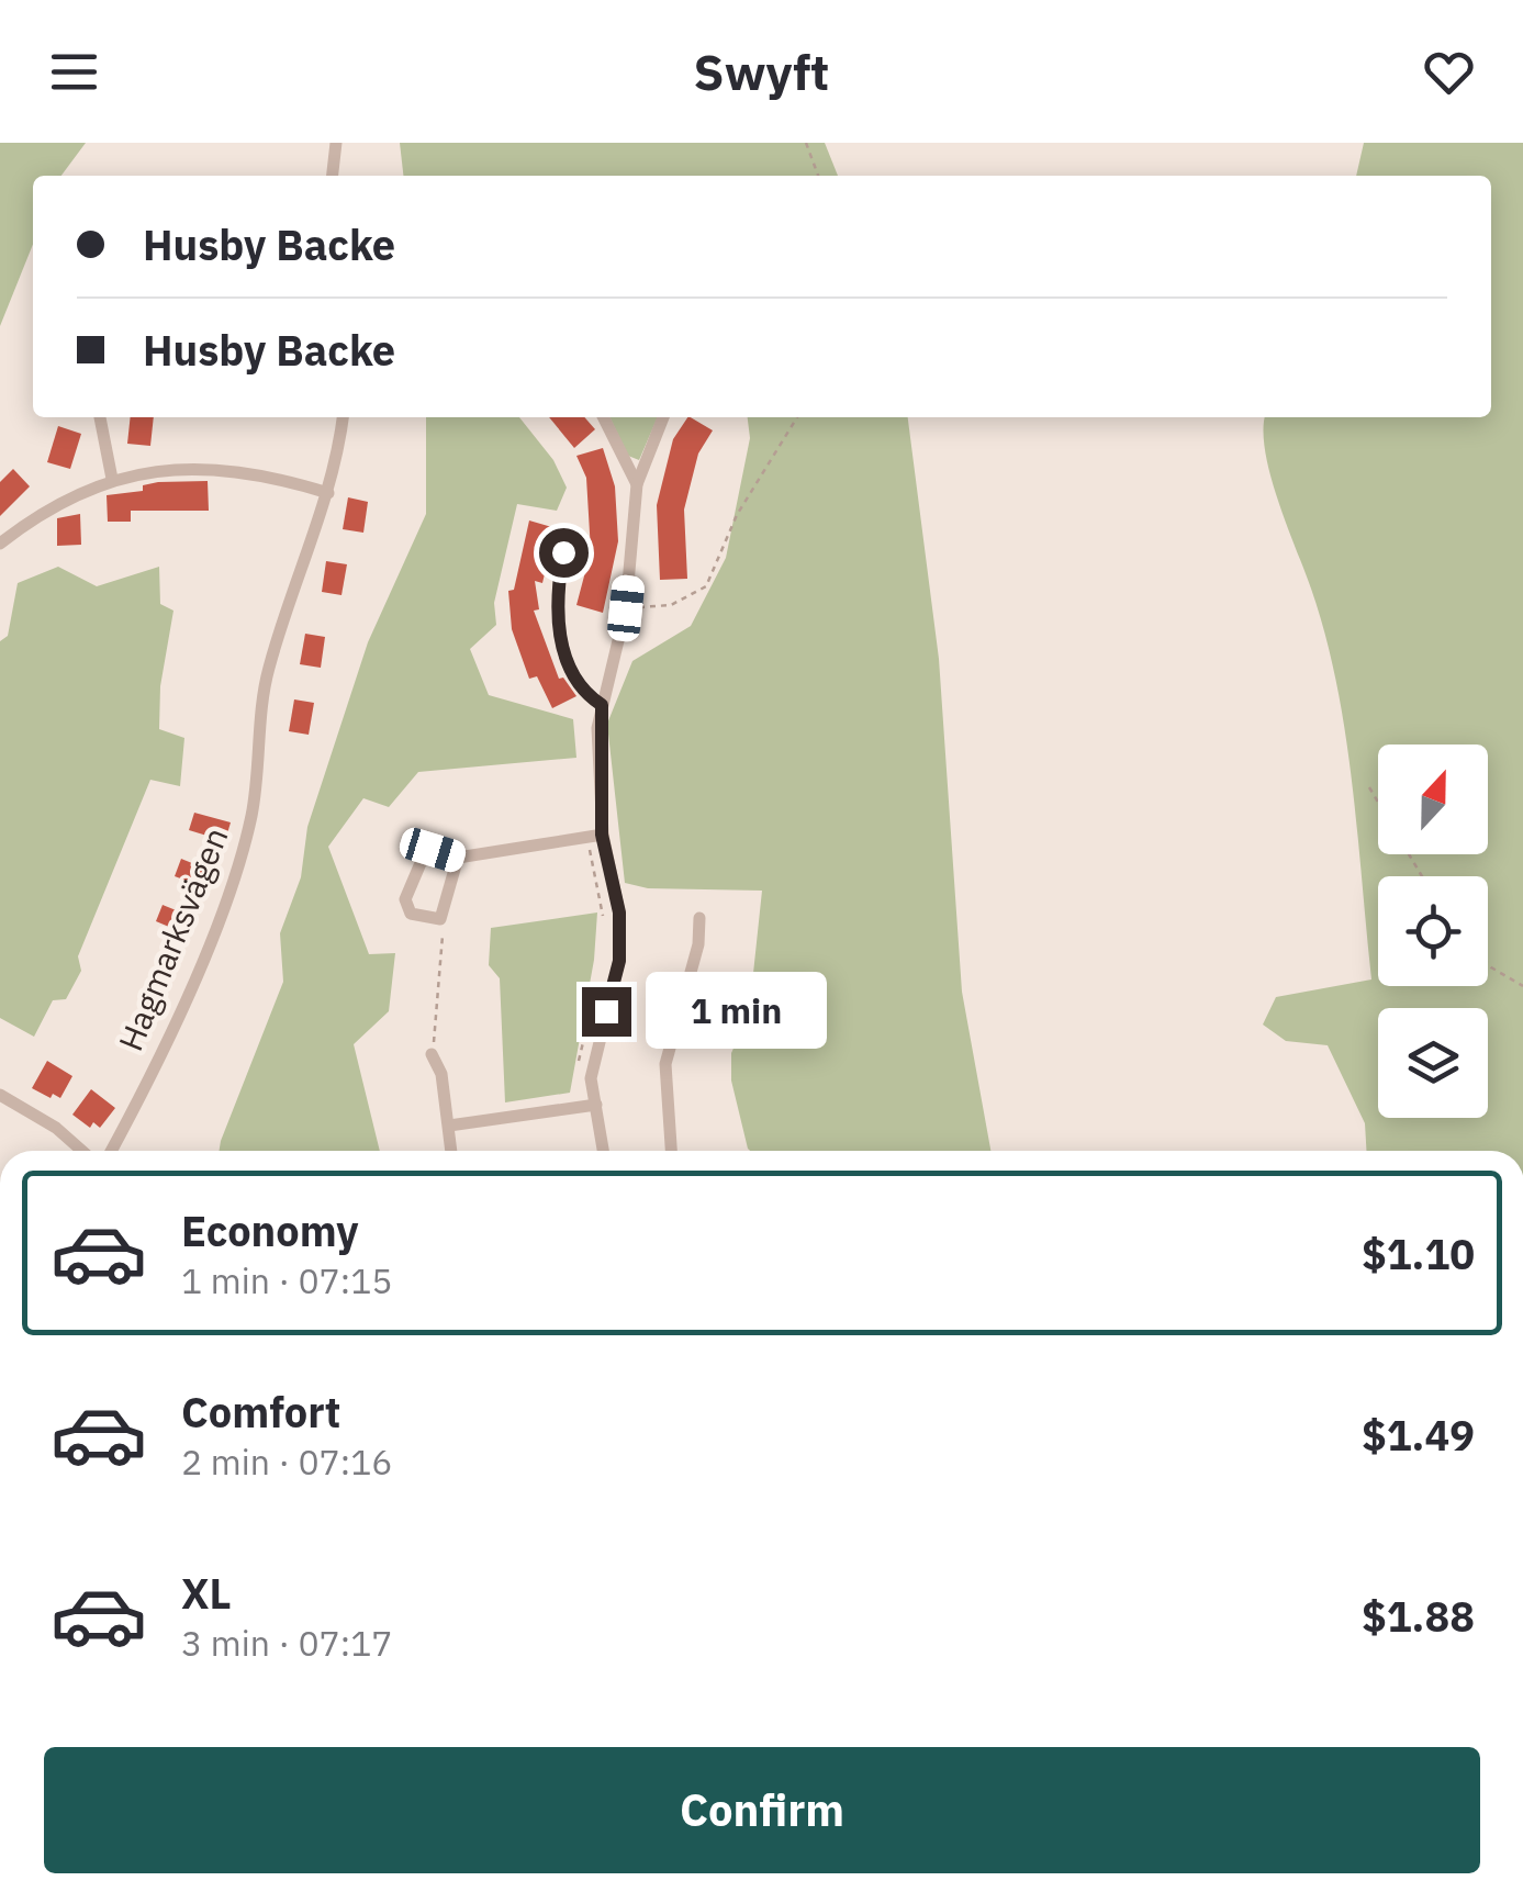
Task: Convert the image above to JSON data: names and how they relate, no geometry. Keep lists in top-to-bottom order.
{
  "streets": {
    "street": ["Hagmarksvägen"]
  },
  "north": "top",
  "page": {
    "header": "Swyft",
    "banner": ["Husby Backe", "Husby Backe"],
    "bubble": "1 min",
    "list": [
      {
        "name": "Economy",
        "note": "1 min · 07:15",
        "value": "$1.10"
      },
      {
        "name": "Comfort",
        "note": "2 min · 07:16",
        "value": "$1.49"
      },
      {
        "name": "XL",
        "note": "3 min · 07:17",
        "value": "$1.88"
      }
    ],
    "buttons": "Confirm"
  }
}
